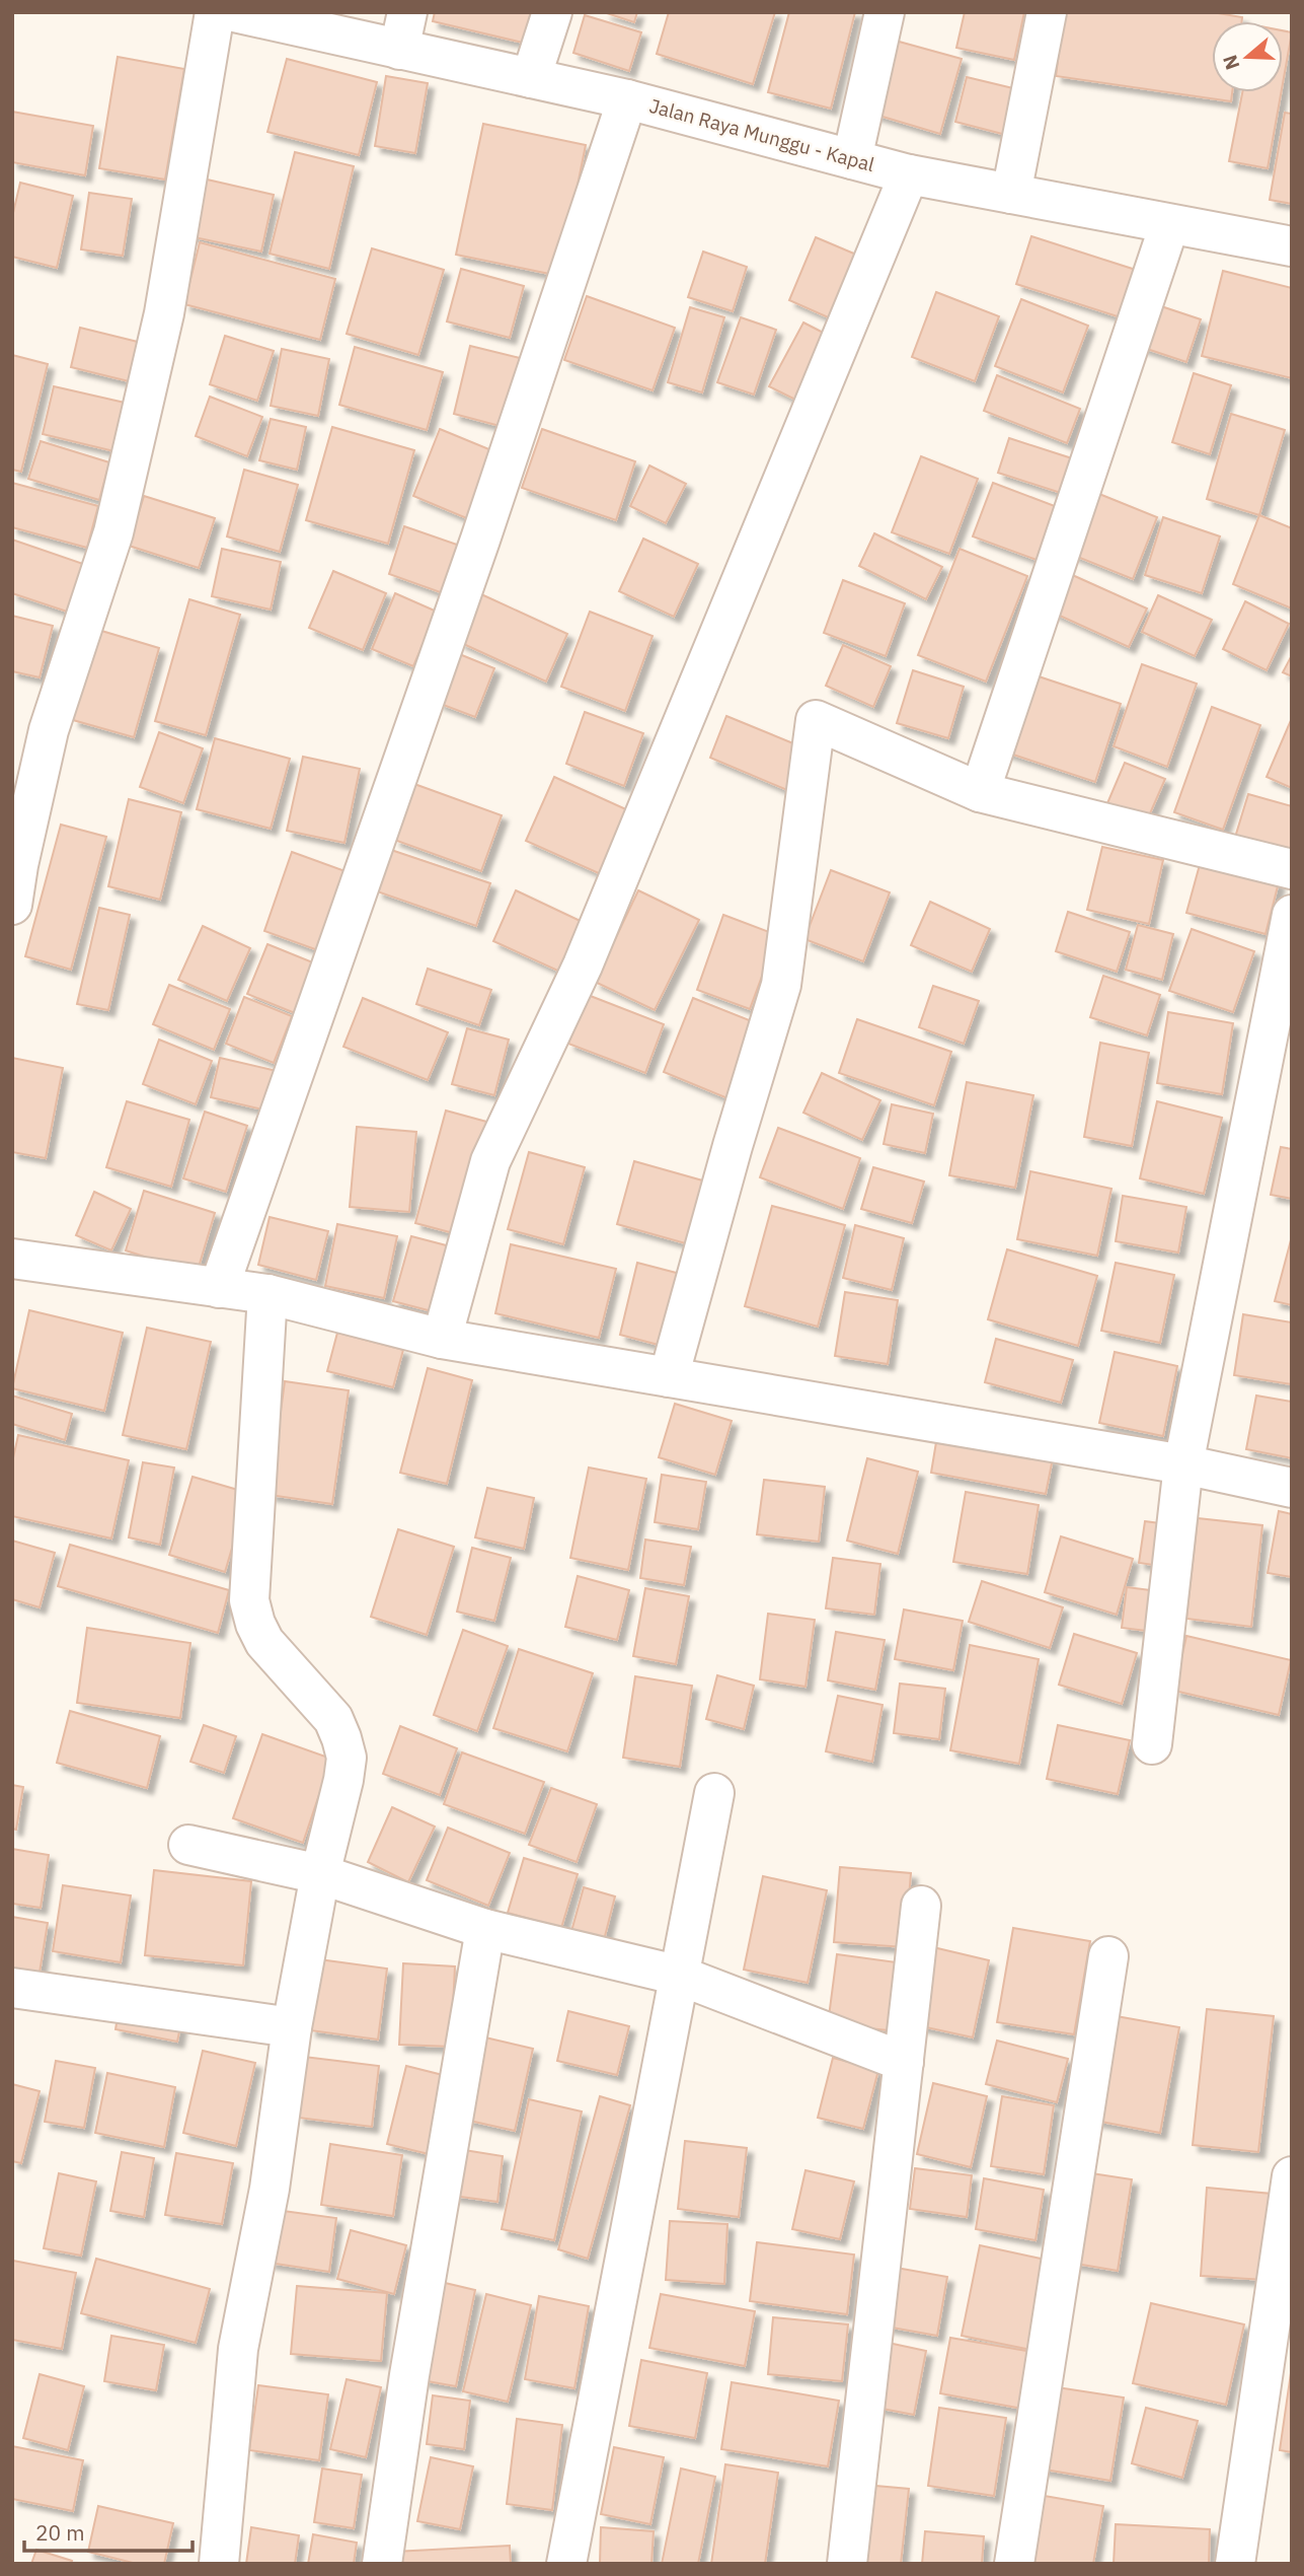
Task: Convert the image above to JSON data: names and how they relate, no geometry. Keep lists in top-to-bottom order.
{
  "streets": {
    "street": ["Jalan Raya Munggu - Kapal"]
  },
  "scale_bar": "20 m",
  "north": "left"
}
